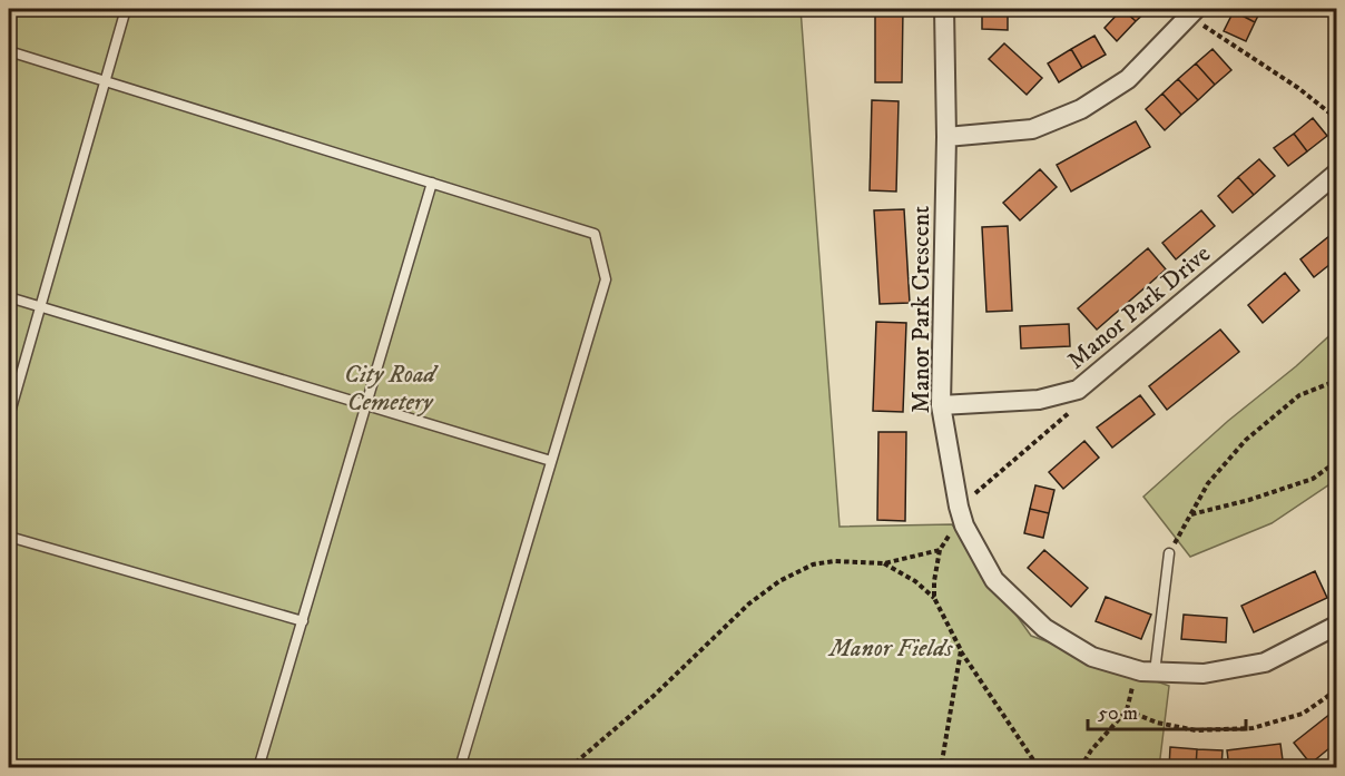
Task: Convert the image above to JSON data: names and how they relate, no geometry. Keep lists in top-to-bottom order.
{
  "streets": {
    "street": ["Manor Park Drive", "Manor Park Crescent"]
  },
  "crossings": [
    ["Manor Park Drive", "Manor Park Crescent"]
  ],
  "parks": ["City Road Cemetery", "Manor Fields"],
  "scale_bar": "50 m"
}
